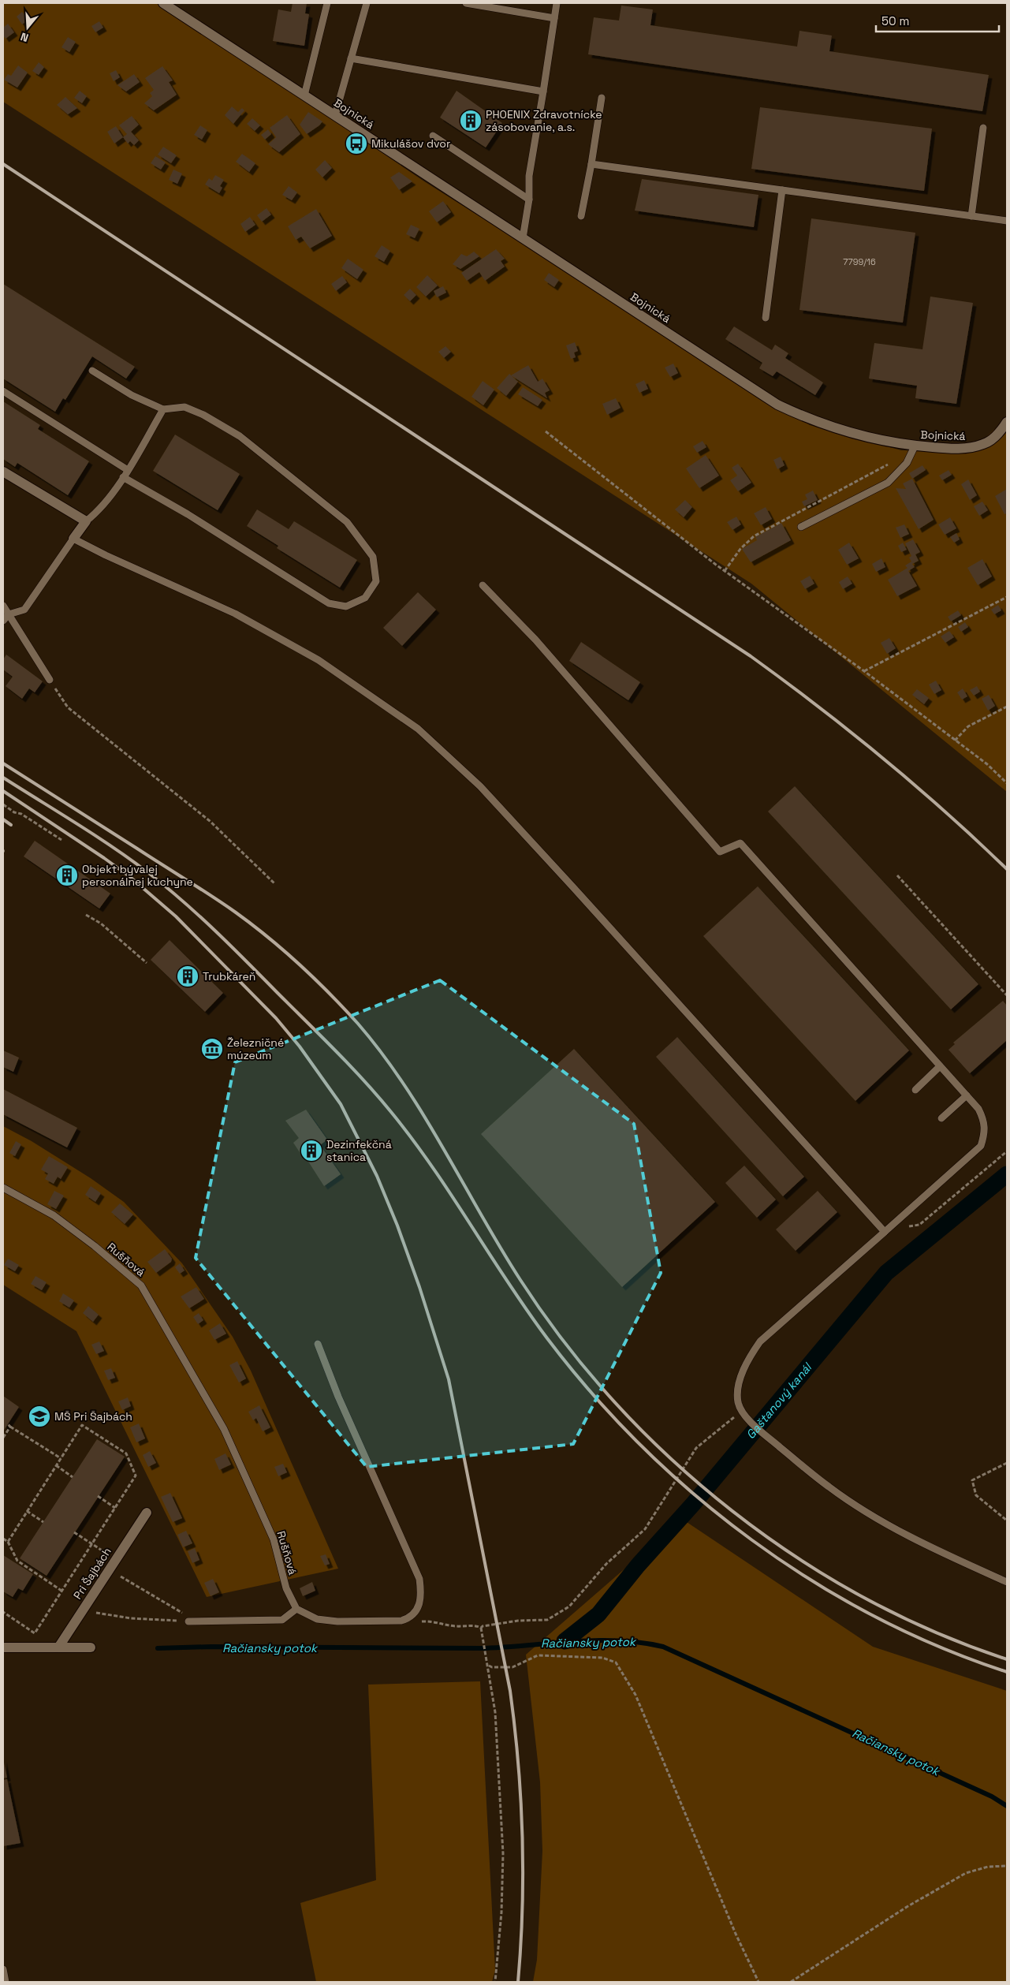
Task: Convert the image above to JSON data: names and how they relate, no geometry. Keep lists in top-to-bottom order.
{
  "streets": {
    "street": ["Bojnická", "Pri Šajbách"],
    "lane": ["Rušňová"]
  },
  "water": ["Gaštanový kanál", "Račiansky potok"],
  "places": {
    "building": [
      "PHOENIX Zdravotnícke zásobovanie, a.s.",
      "Objekt bývalej personálnej kuchyne",
      "Trubkáreň",
      "Dezinfekčná stanica"
    ],
    "bus stop": ["Mikulášov dvor"],
    "museum": ["Železničné múzeum"],
    "school or university": ["MŠ Pri Šajbách"]
  },
  "house_numbers": ["7799/16"],
  "scale_bar": "50 m",
  "north": "bottom"
}
